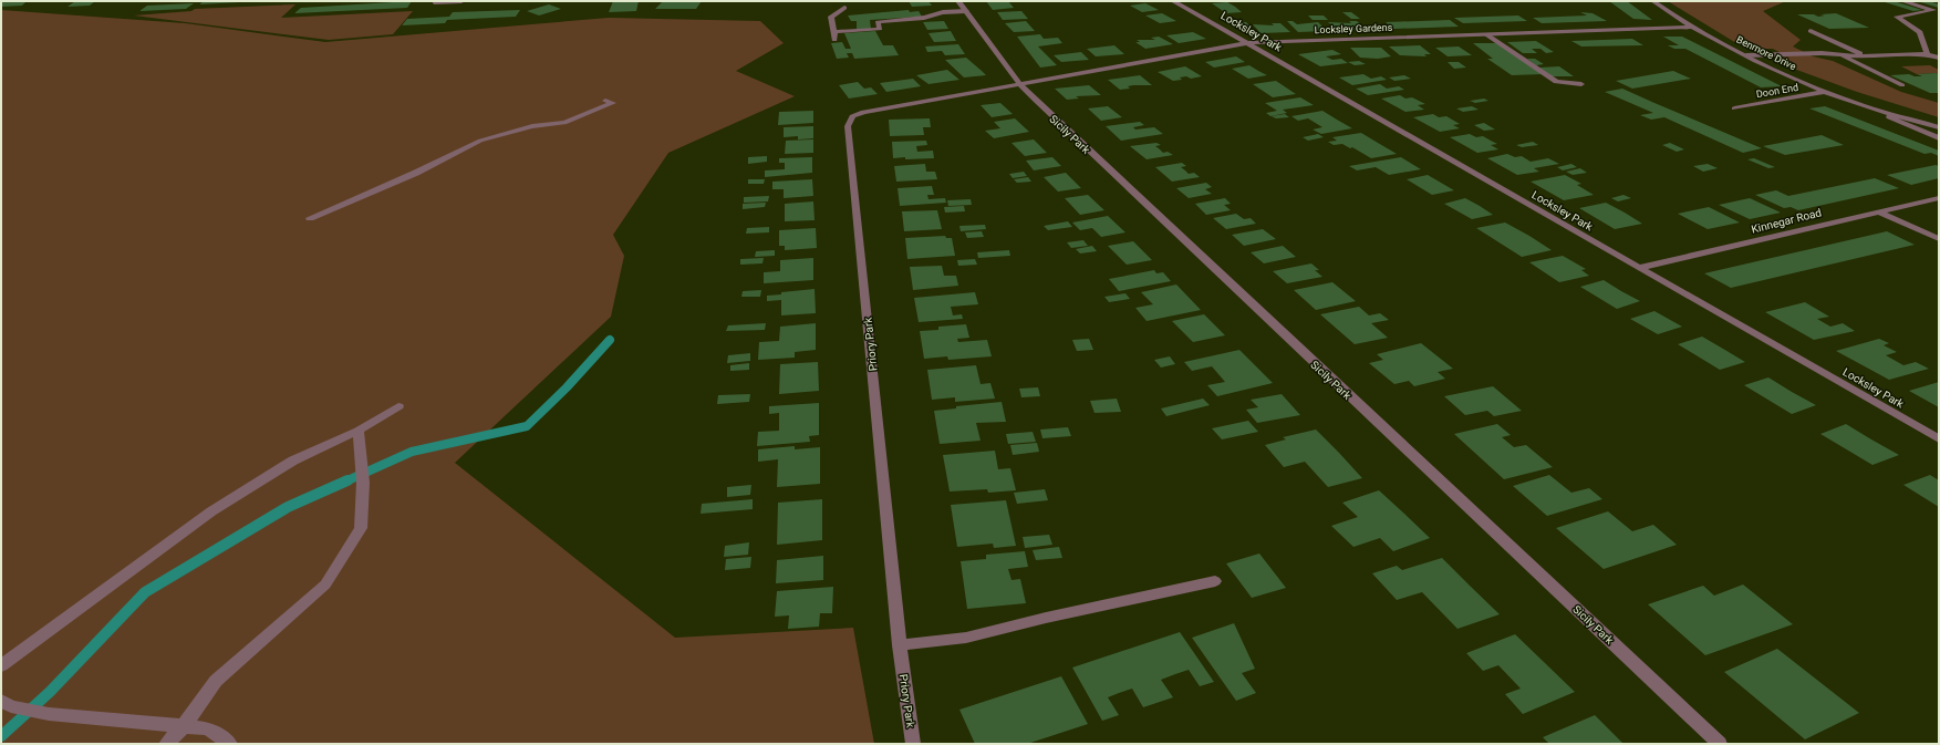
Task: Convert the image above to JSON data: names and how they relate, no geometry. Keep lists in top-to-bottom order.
{
  "streets": {
    "street": [
      "Locksley Gardens",
      "Locksley Park",
      "Benmore Drive",
      "Doon End",
      "Sicily Park",
      "Kinnegar Road",
      "Priory Park"
    ]
  },
  "crossings": [
    ["Locksley Gardens", "Locksley Park"],
    ["Locksley Gardens", "Benmore Drive"],
    ["Locksley Gardens", "Sicily Park"],
    ["Locksley Gardens", "Priory Park"],
    ["Locksley Park", "Kinnegar Road"],
    ["Benmore Drive", "Doon End"],
    ["Sicily Park", "Priory Park"]
  ]
}
